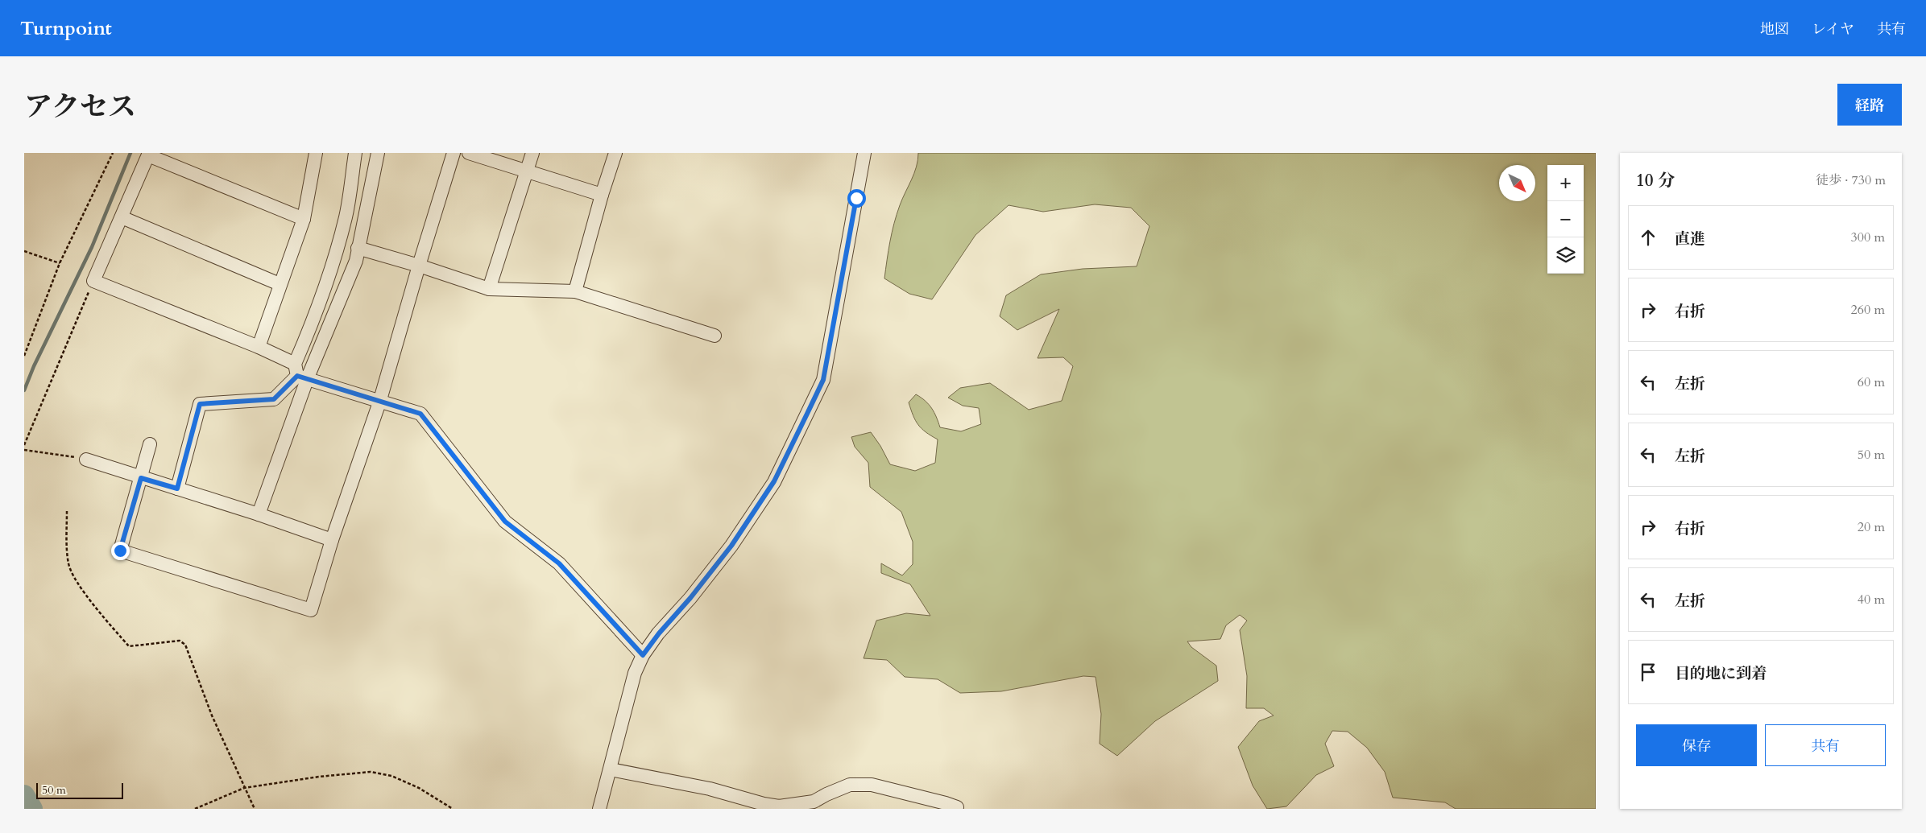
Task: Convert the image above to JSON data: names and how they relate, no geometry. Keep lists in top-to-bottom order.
{
  "scale_bar": "50 m",
  "north": "bottom right",
  "page": {
    "header": "Turnpoint",
    "nav": ["地図", "レイヤ", "共有"],
    "title": "アクセス",
    "buttons": [
      "経路",
      ["保存", "共有"]
    ],
    "heading": ["10 分", "徒歩 · 730 m"],
    "map_buttons": ["+", "−"],
    "list": [
      ["直進", "300 m"],
      ["右折", "260 m"],
      ["左折", "60 m"],
      ["左折", "50 m"],
      ["右折", "20 m"],
      ["左折", "40 m"],
      "目的地に到着"
    ],
    "scale": "50 m"
  }
}
